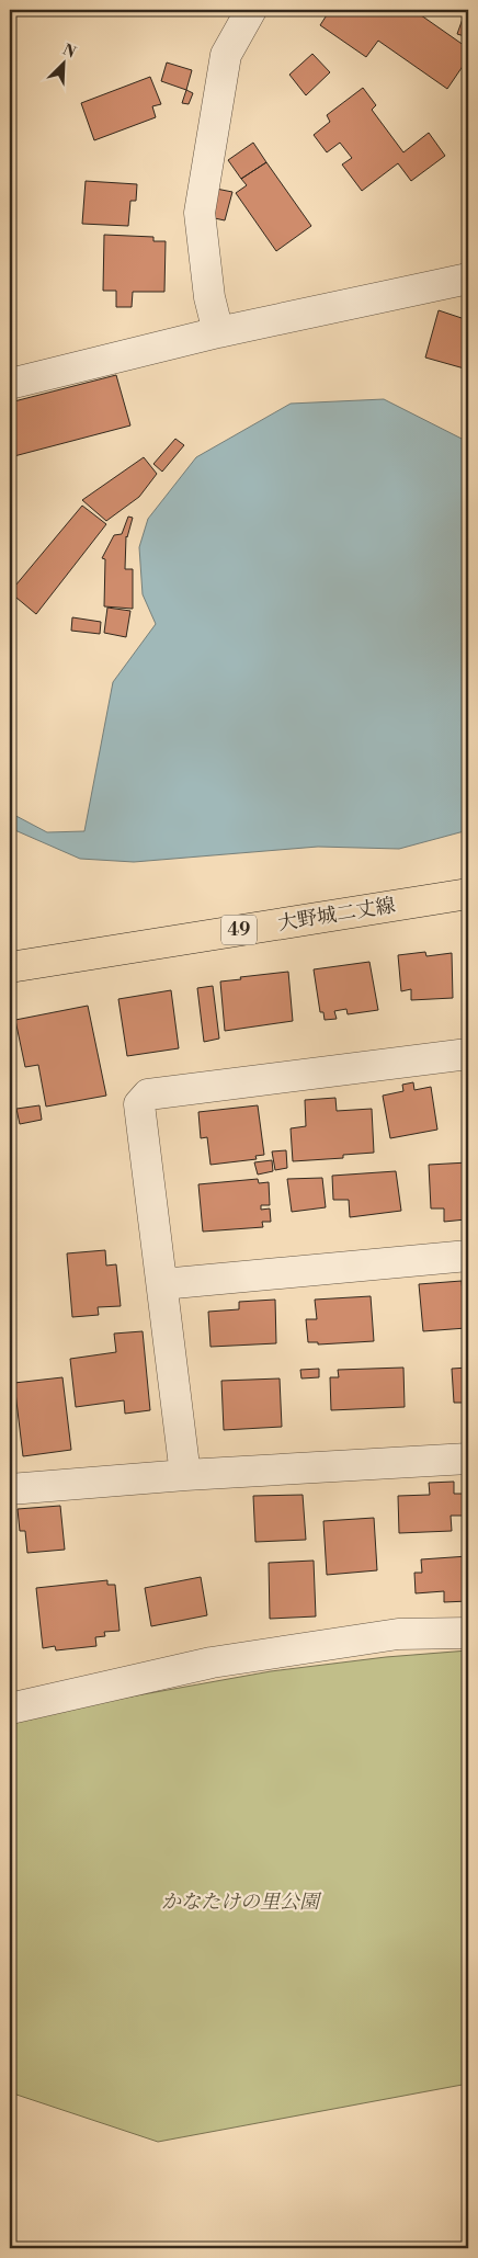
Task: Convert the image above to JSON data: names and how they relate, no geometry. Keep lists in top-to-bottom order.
{
  "streets": {
    "main road": ["大野城二丈線", "49"]
  },
  "parks": ["かなたけの里公園"],
  "north": "top right"
}
